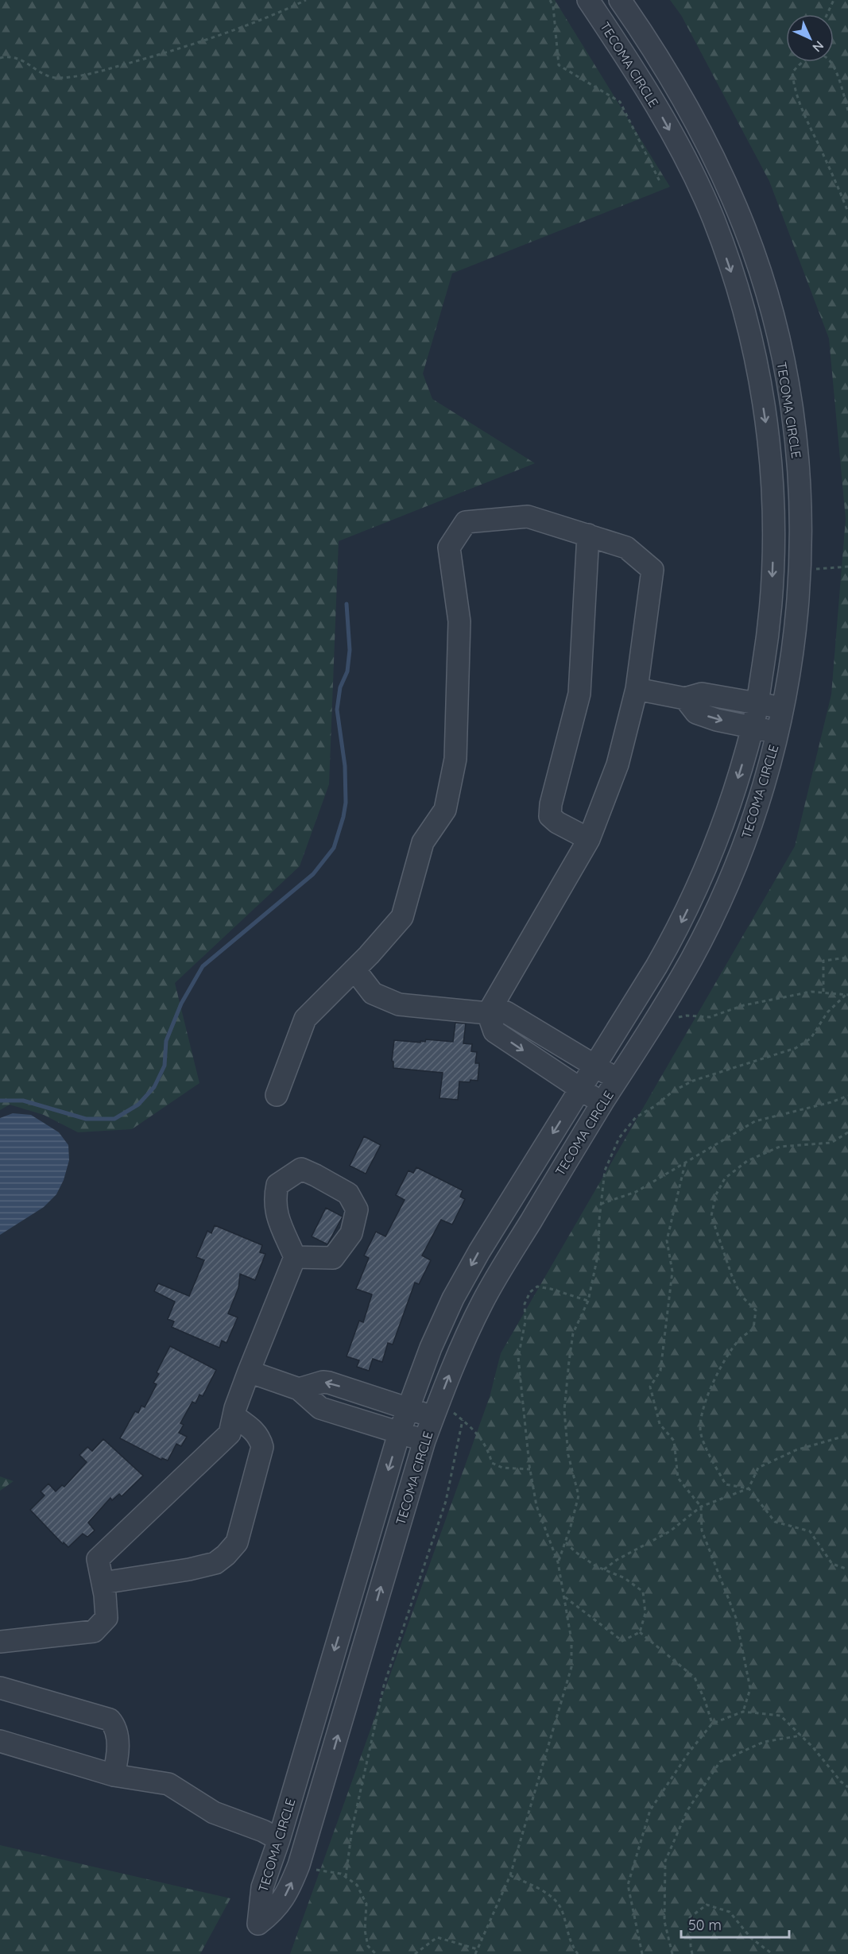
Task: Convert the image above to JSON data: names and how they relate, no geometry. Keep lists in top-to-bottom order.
{
  "streets": {
    "street": ["TECOMA CIRCLE"]
  },
  "scale_bar": "50 m",
  "north": "bottom right"
}
